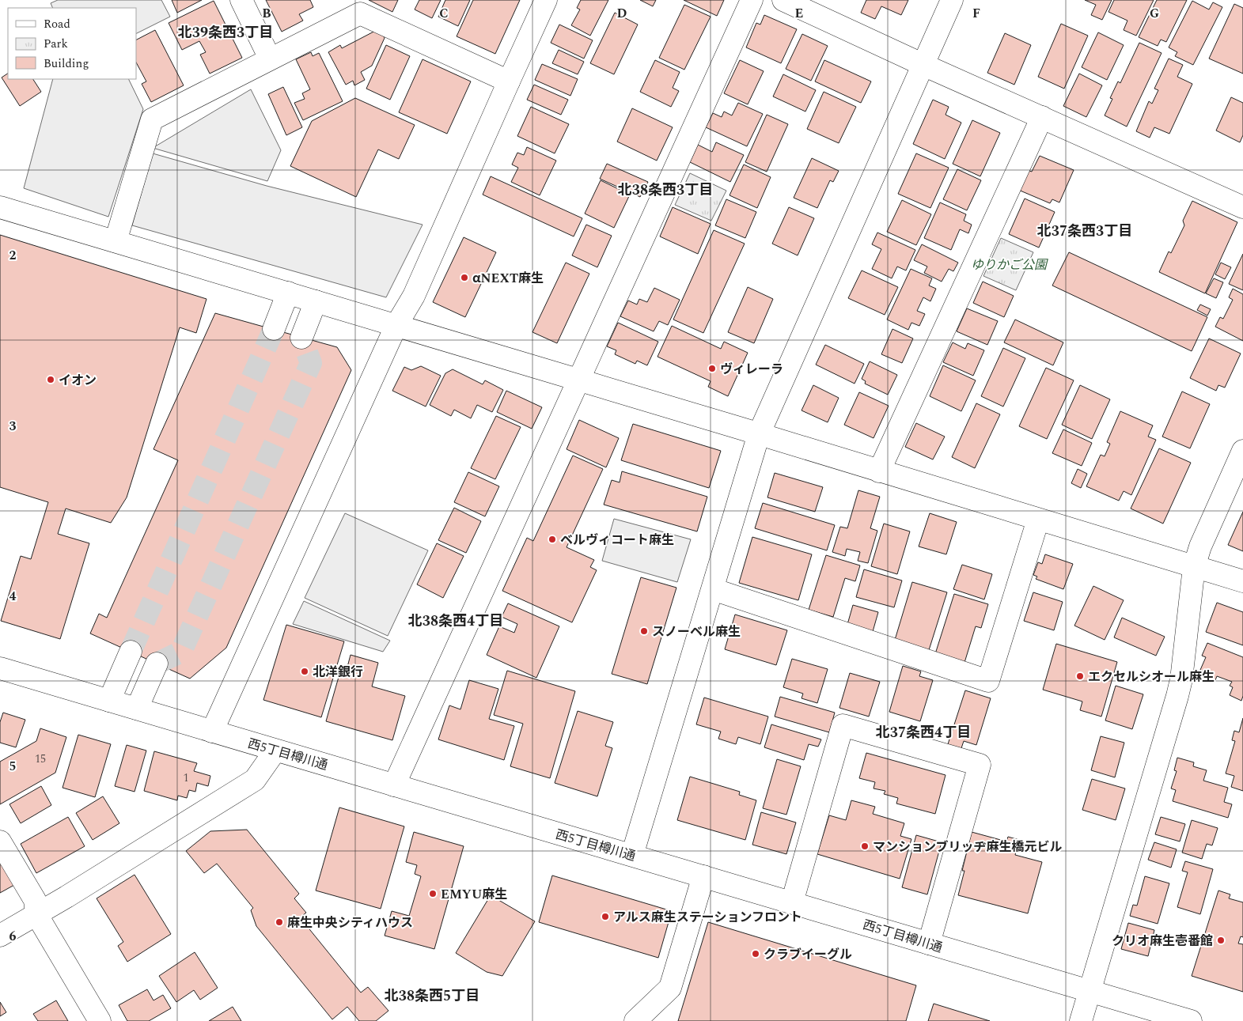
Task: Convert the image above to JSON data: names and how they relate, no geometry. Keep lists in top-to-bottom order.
{
  "streets": {
    "street": ["西5丁目樽川通"]
  },
  "districts": [
    "北39条西3丁目",
    "北38条西3丁目",
    "北37条西3丁目",
    "北38条西4丁目",
    "北37条西4丁目",
    "北38条西5丁目"
  ],
  "parks": ["ゆりかご公園"],
  "places": [
    "αNEXT麻生",
    "ヴィレーラ",
    "イオン",
    "ベルヴィコート麻生",
    "スノーベル麻生",
    "北洋銀行",
    "エクセルシオール麻生",
    "マンションブリッヂ麻生橋元ビル",
    "EMYU麻生",
    "アルス麻生ステーションフロント",
    "麻生中央シティハウス",
    "クリオ麻生壱番館",
    "クラブイーグル"
  ],
  "house_numbers": ["15", "1"],
  "legend": ["Road", "Park", "Building"],
  "grid": {
    "columns": [
      "B",
      "C",
      "D",
      "E",
      "F",
      "G"
    ],
    "rows": [
      "2",
      "3",
      "4",
      "5",
      "6"
    ]
  }
}
